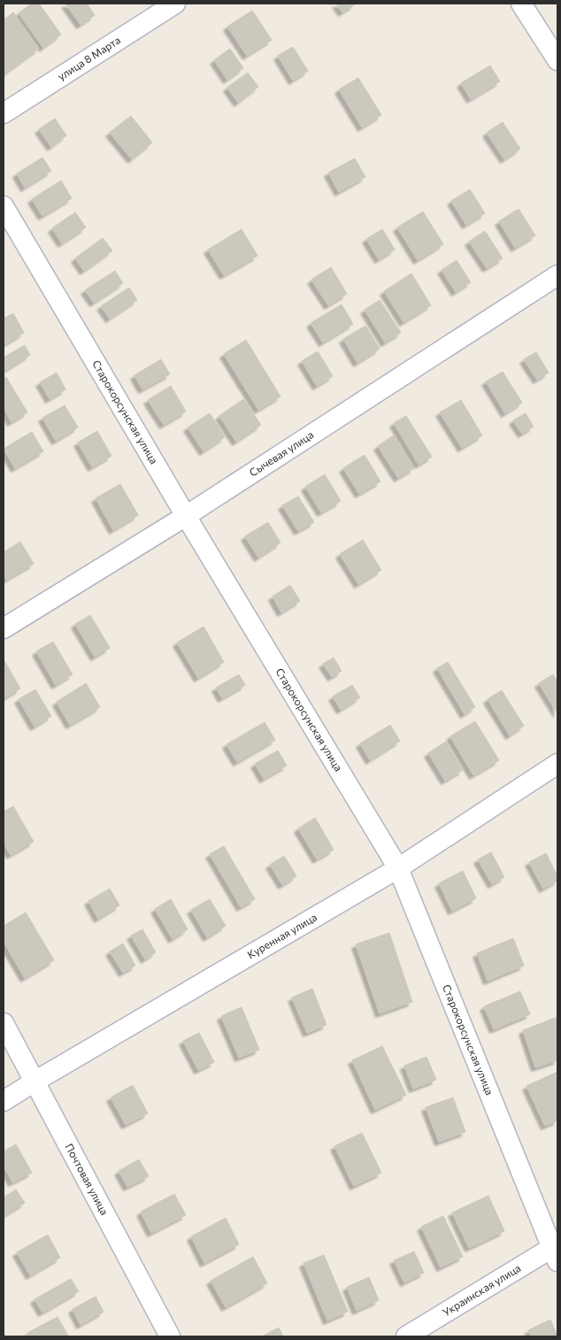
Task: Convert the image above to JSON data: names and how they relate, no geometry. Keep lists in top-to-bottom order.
{
  "streets": {
    "street": [
      "улица 8 Марта",
      "Старокорсунская улица",
      "Сычевая улица",
      "Куренная улица",
      "Почтовая улица",
      "Украинская улица"
    ]
  },
  "crossings": [
    ["Старокорсунская улица", "Сычевая улица"],
    ["Старокорсунская улица", "Куренная улица"],
    ["Старокорсунская улица", "Украинская улица"],
    ["Куренная улица", "Почтовая улица"]
  ]
}
